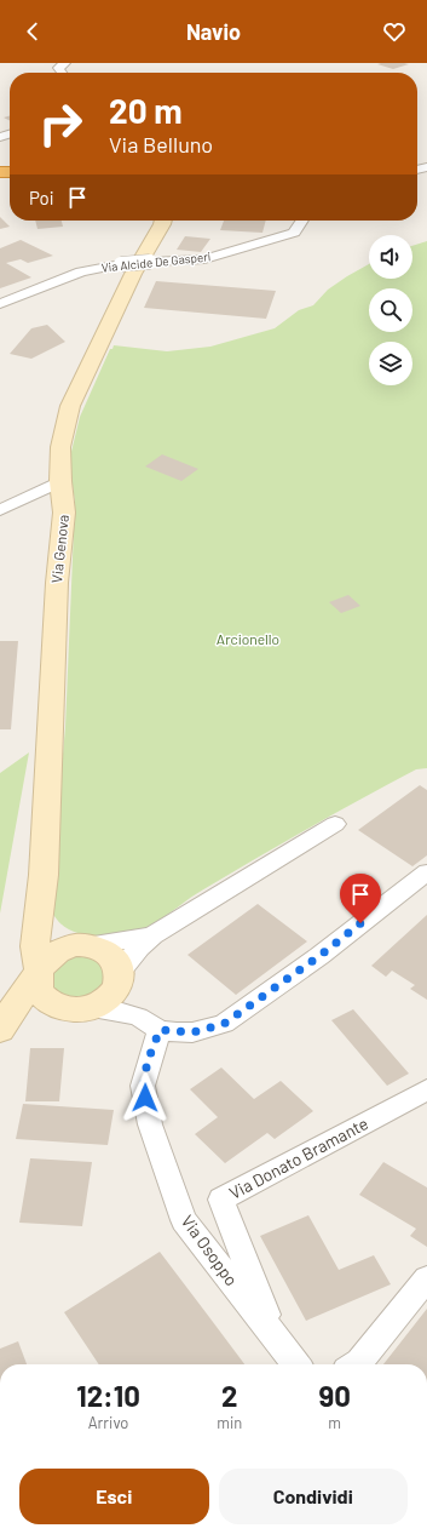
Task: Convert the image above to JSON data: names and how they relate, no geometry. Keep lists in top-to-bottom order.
{
  "streets": {
    "main road": ["Via Genova"],
    "street": ["Via Alcide De Gasperi", "Via Donato Bramante", "Via Osoppo"]
  },
  "crossings": [
    ["Via Donato Bramante", "Via Osoppo"]
  ],
  "parks": ["Arcionello"],
  "page": {
    "header": "Navio",
    "turn": ["20 m", "Via Belluno"],
    "then": "Poi",
    "eta": [
      "12:10",
      "Arrivo",
      "2",
      "min",
      "90",
      "m"
    ],
    "buttons": ["Esci", "Condividi"]
  }
}
